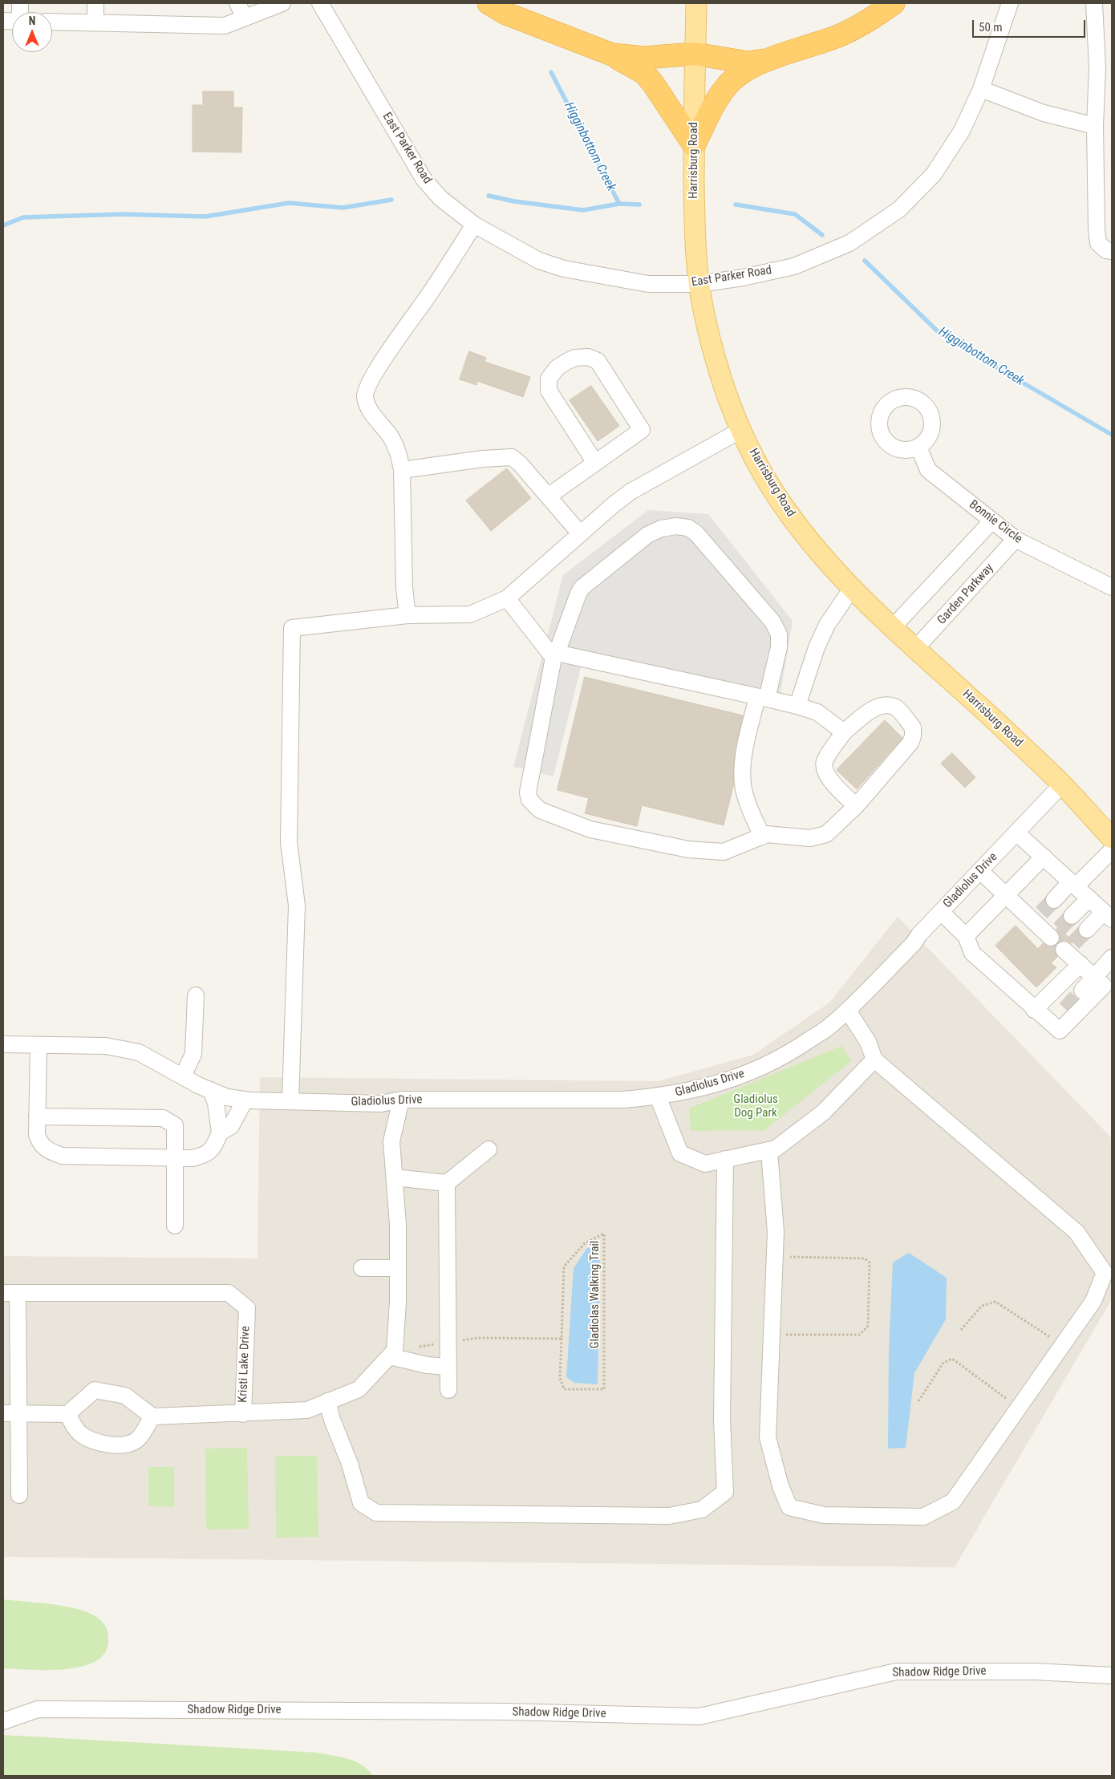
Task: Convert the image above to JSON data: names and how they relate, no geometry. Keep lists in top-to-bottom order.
{
  "streets": {
    "main road": ["Harrisburg Road"],
    "street": [
      "East Parker Road",
      "Bonnie Circle",
      "Garden Parkway",
      "Gladiolus Drive",
      "Kristi Lake Drive",
      "Shadow Ridge Drive"
    ],
    "path": ["Gladiolas Walking Trail"]
  },
  "crossings": [
    ["East Parker Road", "Harrisburg Road"],
    ["Harrisburg Road", "Garden Parkway"],
    ["Harrisburg Road", "Gladiolus Drive"],
    ["Bonnie Circle", "Garden Parkway"]
  ],
  "water": ["Higginbottom Creek"],
  "parks": ["Gladiolus Dog Park"],
  "scale_bar": "50 m",
  "north": "top"
}
